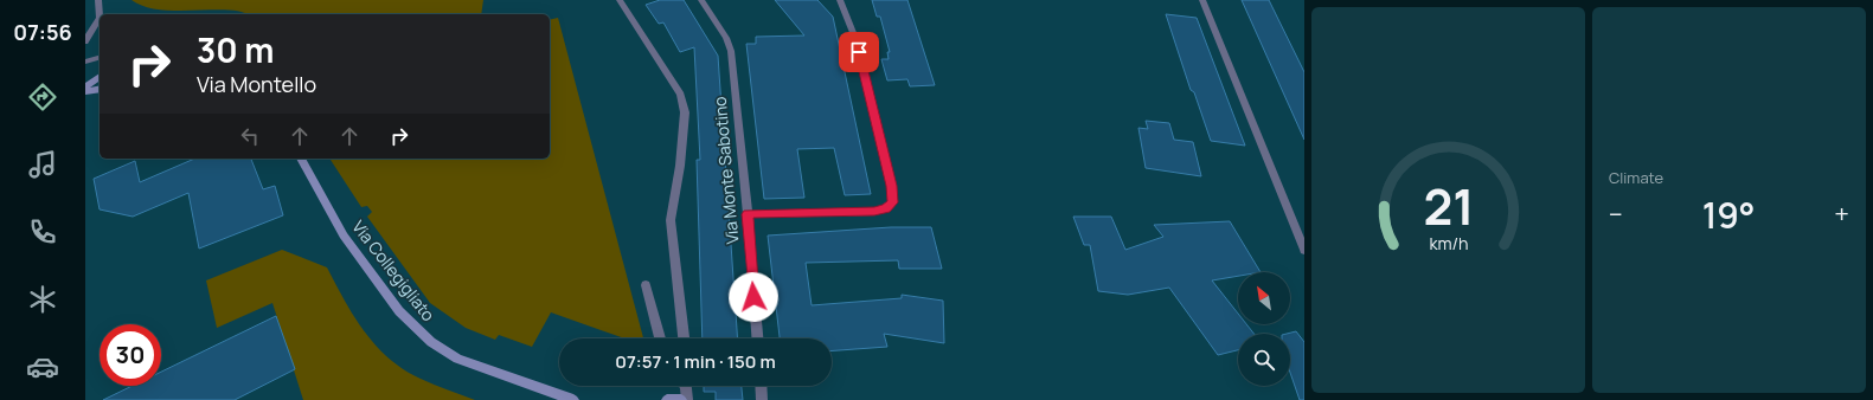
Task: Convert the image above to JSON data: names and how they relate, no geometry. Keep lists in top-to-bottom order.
{
  "streets": {
    "main road": ["Via Collegigliato"],
    "street": ["Via Monte Sabotino"]
  },
  "north": "top left",
  "page": {
    "tabs": "07:56",
    "tile": "Climate",
    "turn": ["30 m", "Via Montello"],
    "heat": ["−", "19°", "+"],
    "limit": "30",
    "trip": "07:57 · 1 min · 150 m",
    "gauge": ["21", "km/h"]
  }
}
